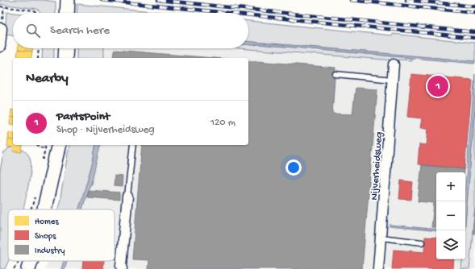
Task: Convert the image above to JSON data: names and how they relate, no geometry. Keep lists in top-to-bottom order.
{
  "streets": {
    "street": ["Nijverheidsweg"]
  },
  "legend": ["Homes", "Shops", "Industry"],
  "page": {
    "search": "Search here",
    "heading": "Nearby",
    "pins": "1",
    "list": [
      {
        "mark": "1",
        "name": "PartsPoint",
        "note": "Shop · Nijverheidsweg",
        "value": "120 m"
      }
    ],
    "map_buttons": ["+", "−"]
  }
}
